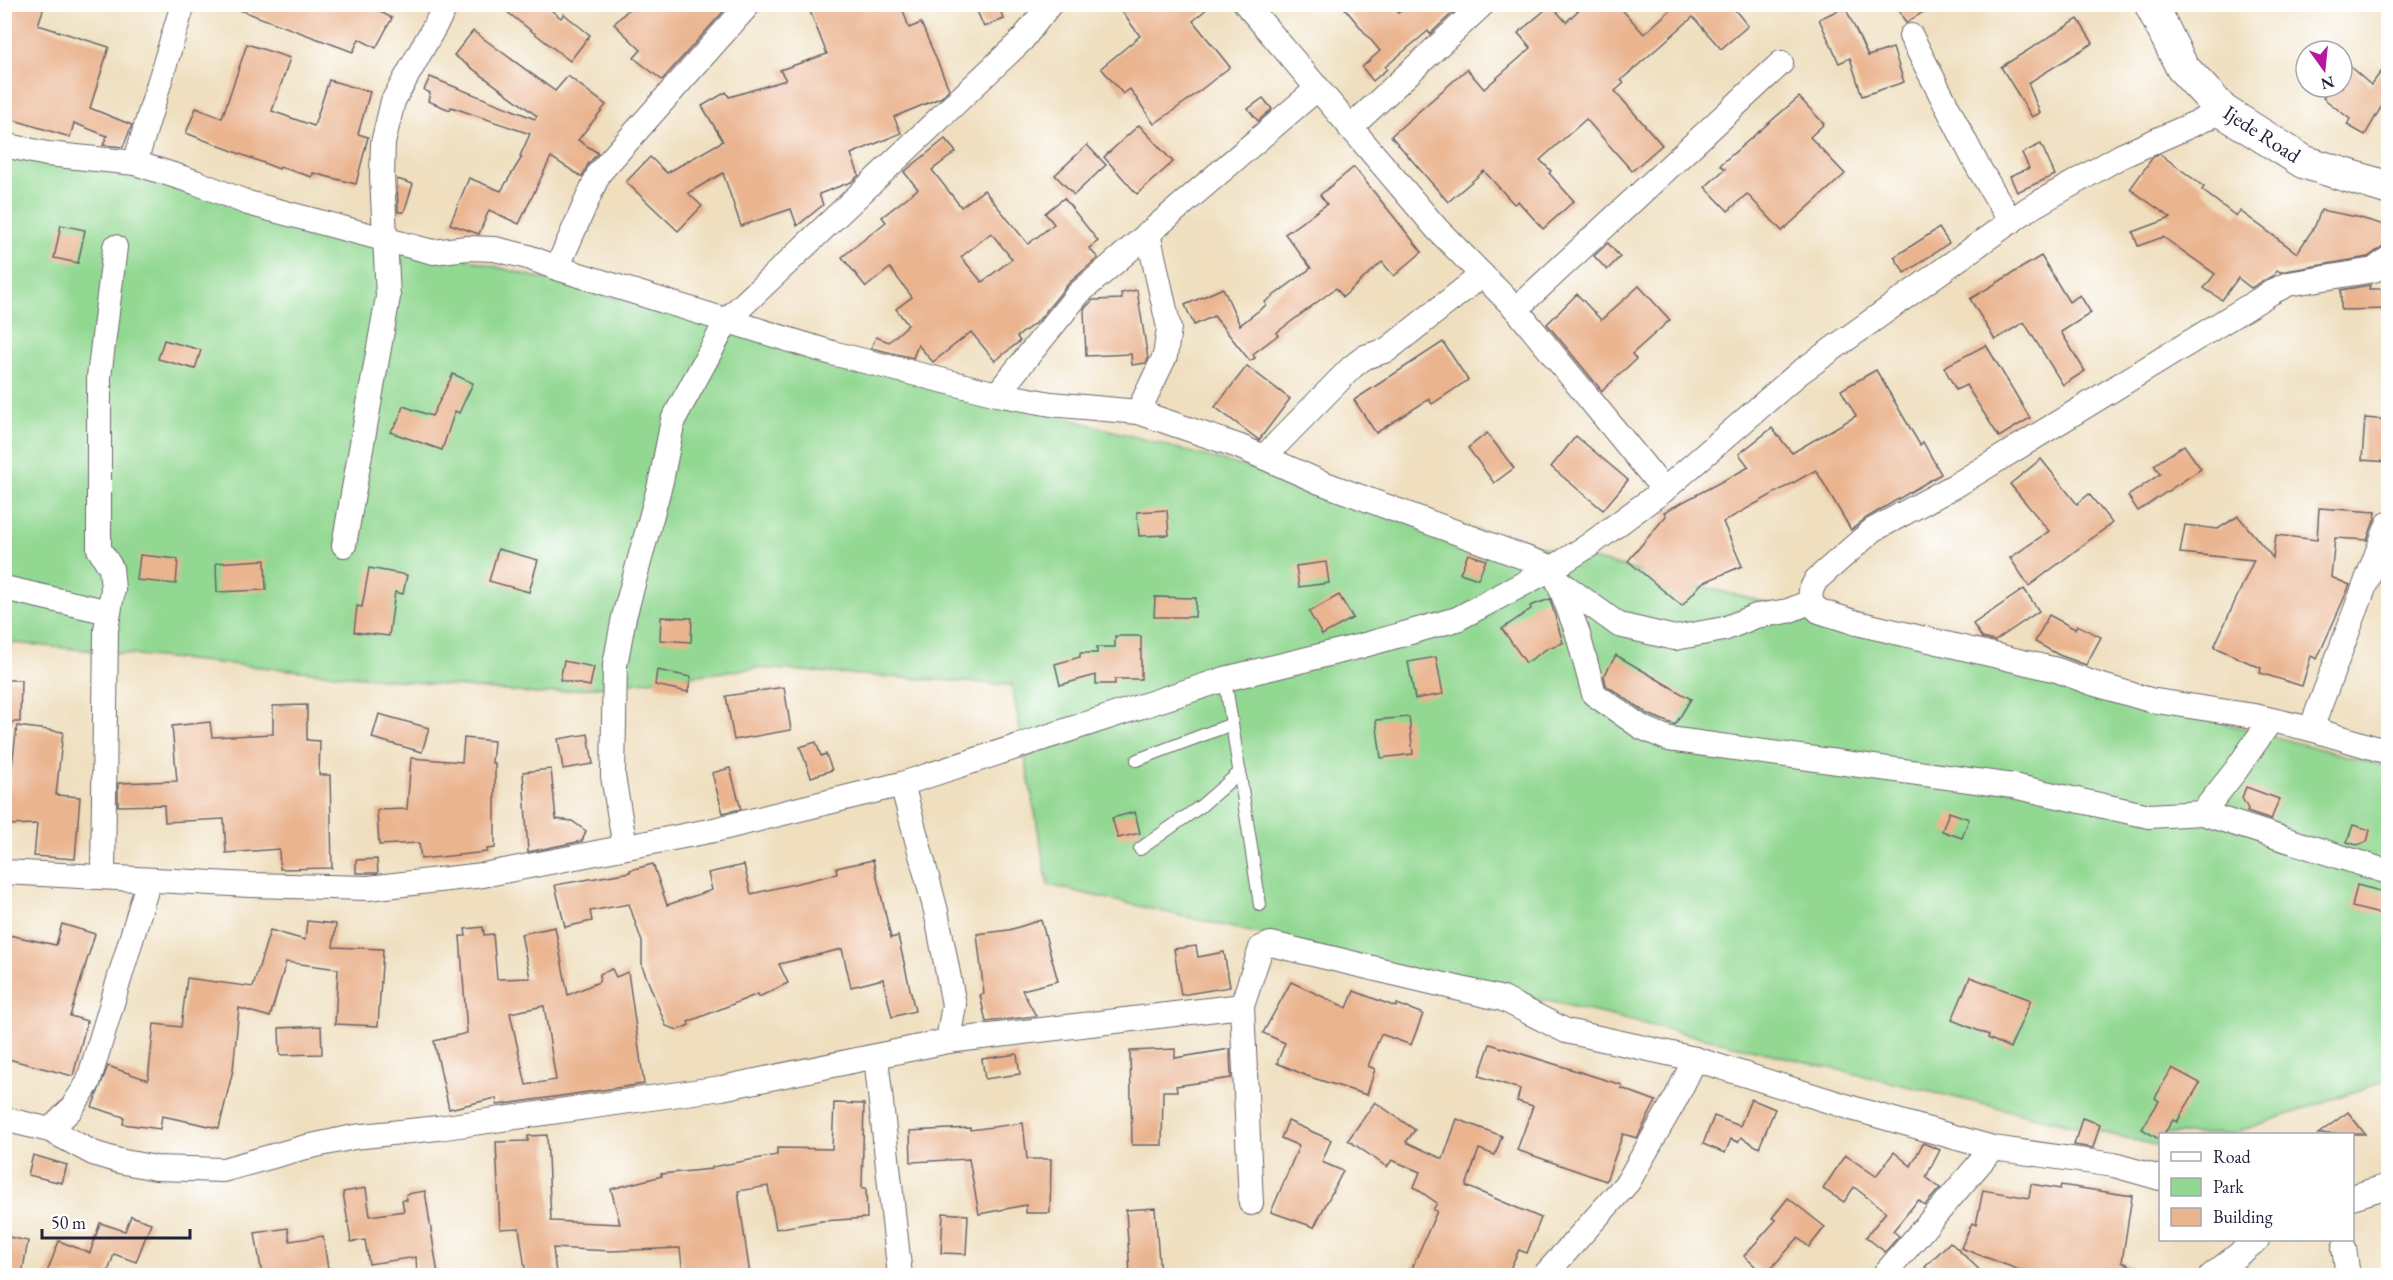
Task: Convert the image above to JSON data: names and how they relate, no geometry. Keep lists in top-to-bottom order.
{
  "streets": {
    "main road": ["Ijede Road"]
  },
  "legend": ["Road", "Park", "Building"],
  "scale_bar": "50 m",
  "north": "bottom"
}
